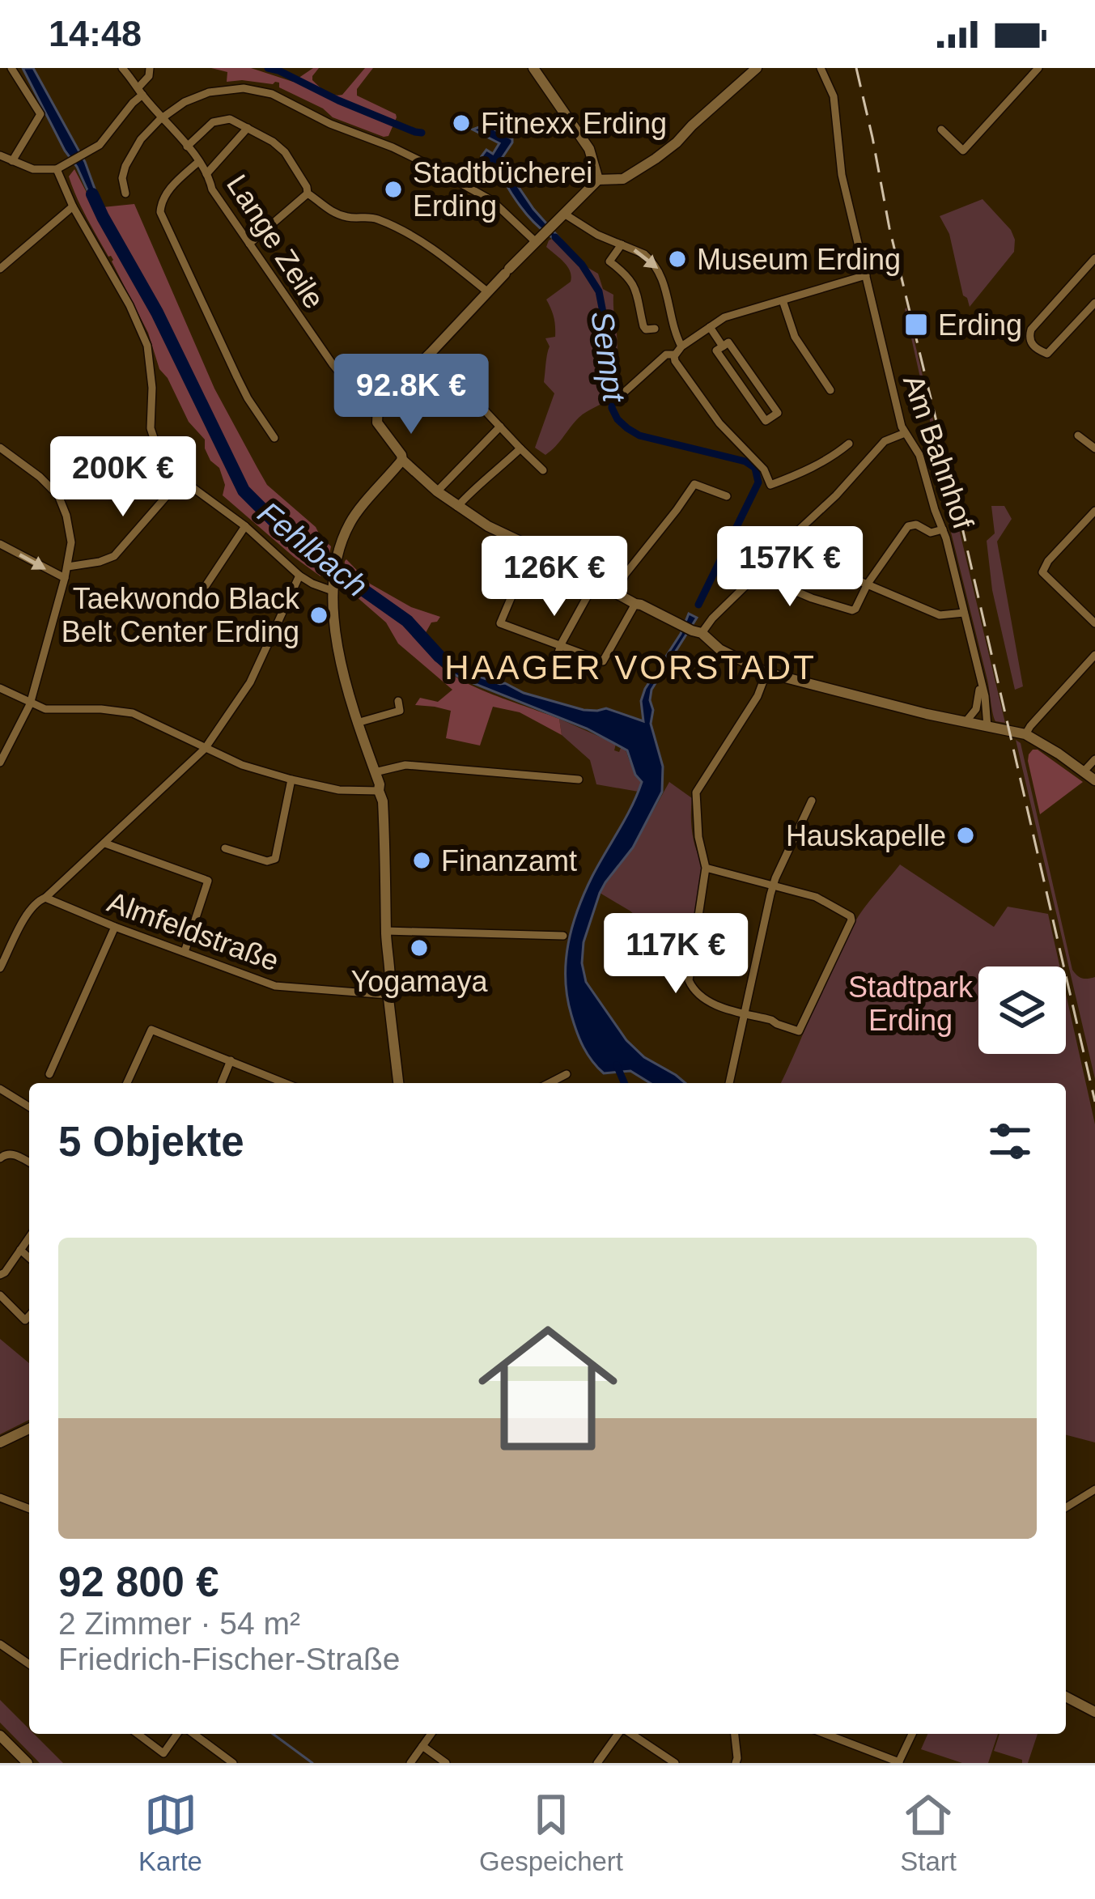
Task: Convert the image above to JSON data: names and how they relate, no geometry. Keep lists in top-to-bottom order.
{
  "streets": {
    "street": ["Lange Zeile", "Am Bahnhof", "Almfeldstraße"]
  },
  "districts": ["HAAGER VORSTADT"],
  "water": ["Sempt", "Fehlbach"],
  "parks": ["Stadtpark Erding"],
  "places": {
    "other": [
      "Fitnexx Erding",
      "Stadtbücherei Erding",
      "Museum Erding",
      "Taekwondo Black Belt Center Erding",
      "Hauskapelle",
      "Finanzamt",
      "Yogamaya"
    ],
    "transit": ["Erding"]
  },
  "page": {
    "status": "14:48",
    "price": [
      "92.8K €",
      "200K €",
      "157K €",
      "126K €",
      "117K €"
    ],
    "heading": "5 Objekte",
    "list": [
      {
        "name": "92 800 €",
        "note": "2 Zimmer · 54 m² · Friedrich-Fischer-Straße"
      }
    ],
    "tabs": ["Karte", "Gespeichert", "Start"]
  }
}
